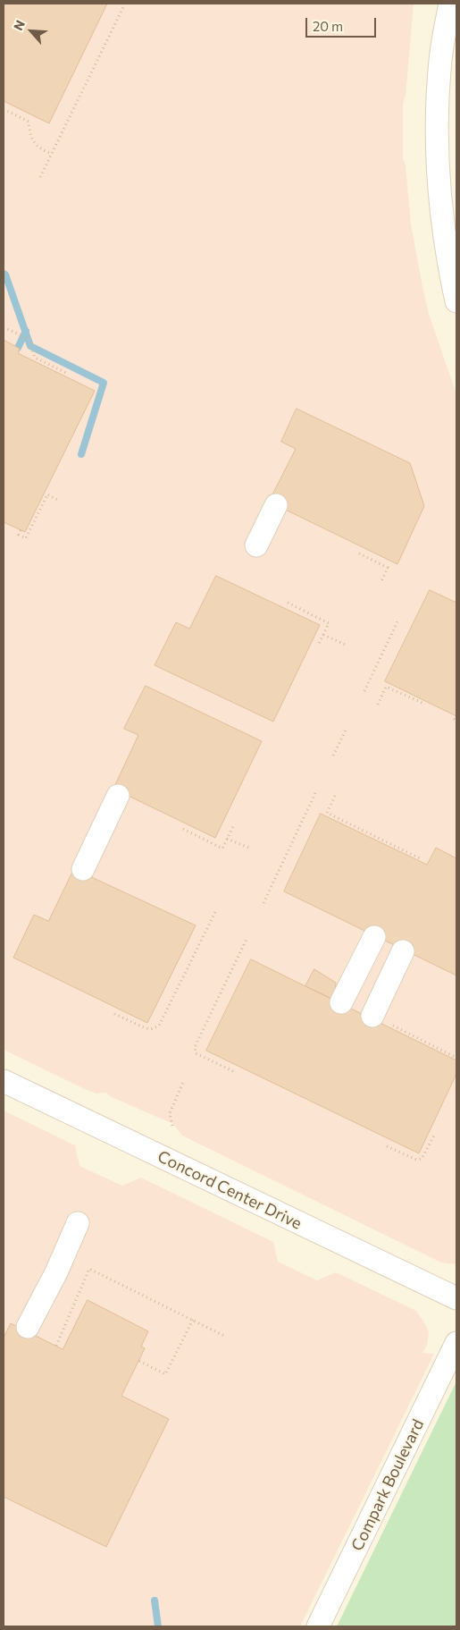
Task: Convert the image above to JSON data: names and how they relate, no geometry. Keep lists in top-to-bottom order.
{
  "streets": {
    "street": ["Concord Center Drive", "Compark Boulevard"]
  },
  "scale_bar": "20 m",
  "north": "top left"
}
